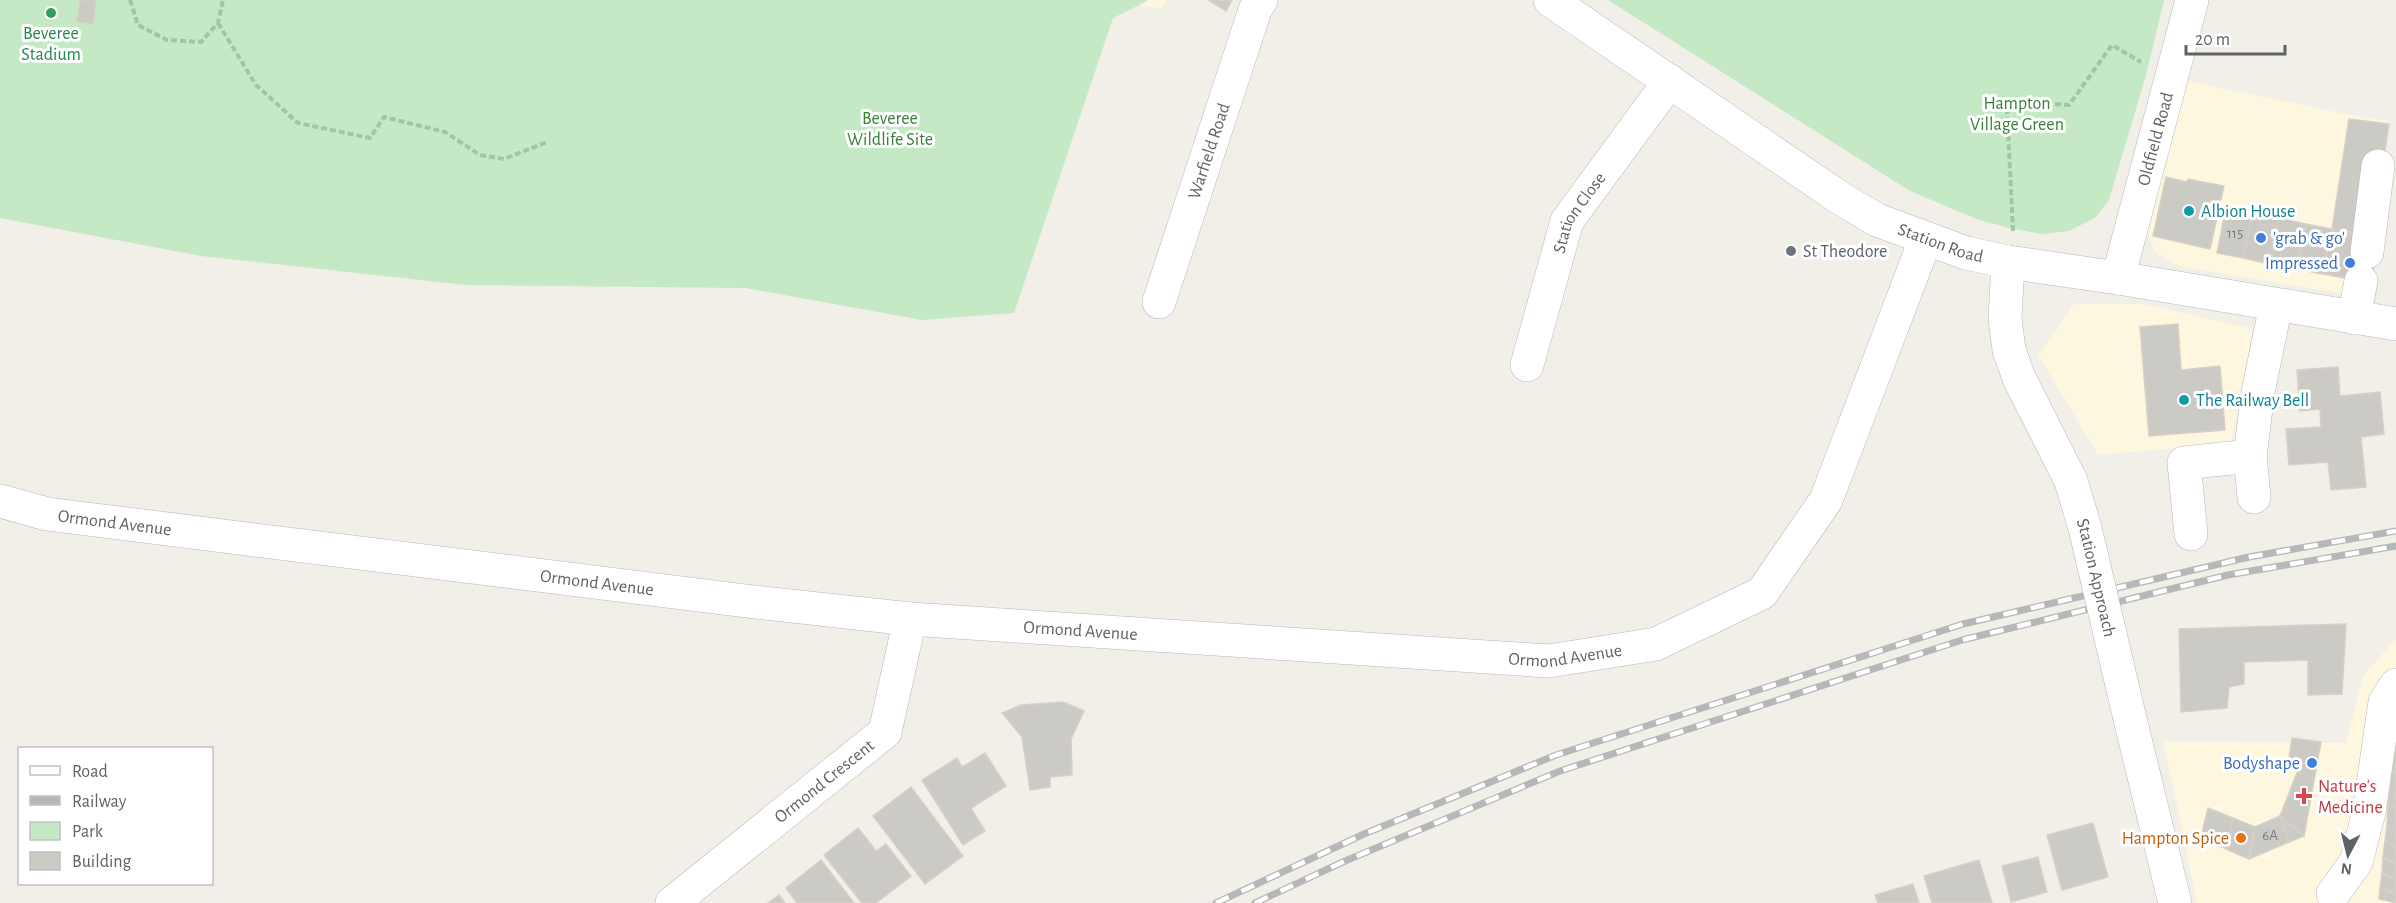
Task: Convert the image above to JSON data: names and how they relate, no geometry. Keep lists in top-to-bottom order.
{
  "streets": {
    "street": [
      "Oldfield Road",
      "Warfield Road",
      "Station Close",
      "Station Road",
      "Ormond Avenue",
      "Station Approach",
      "Ormond Crescent"
    ]
  },
  "crossings": [
    ["Oldfield Road", "Station Road"],
    ["Station Close", "Station Road"],
    ["Station Road", "Ormond Avenue"],
    ["Station Road", "Station Approach"],
    ["Ormond Avenue", "Ormond Crescent"]
  ],
  "parks": ["Hampton Village Green", "Beveree Wildlife Site"],
  "places": {
    "other": [
      "Beveree Stadium",
      "Albion House",
      "'grab & go'",
      "St Theodore",
      "Impressed",
      "The Railway Bell",
      "Bodyshape",
      "Hampton Spice"
    ],
    "health": ["Nature's Medicine"]
  },
  "house_numbers": ["115", "6A"],
  "legend": [
    "Road",
    "Railway",
    "Park",
    "Building"
  ],
  "scale_bar": "20 m",
  "north": "bottom"
}
